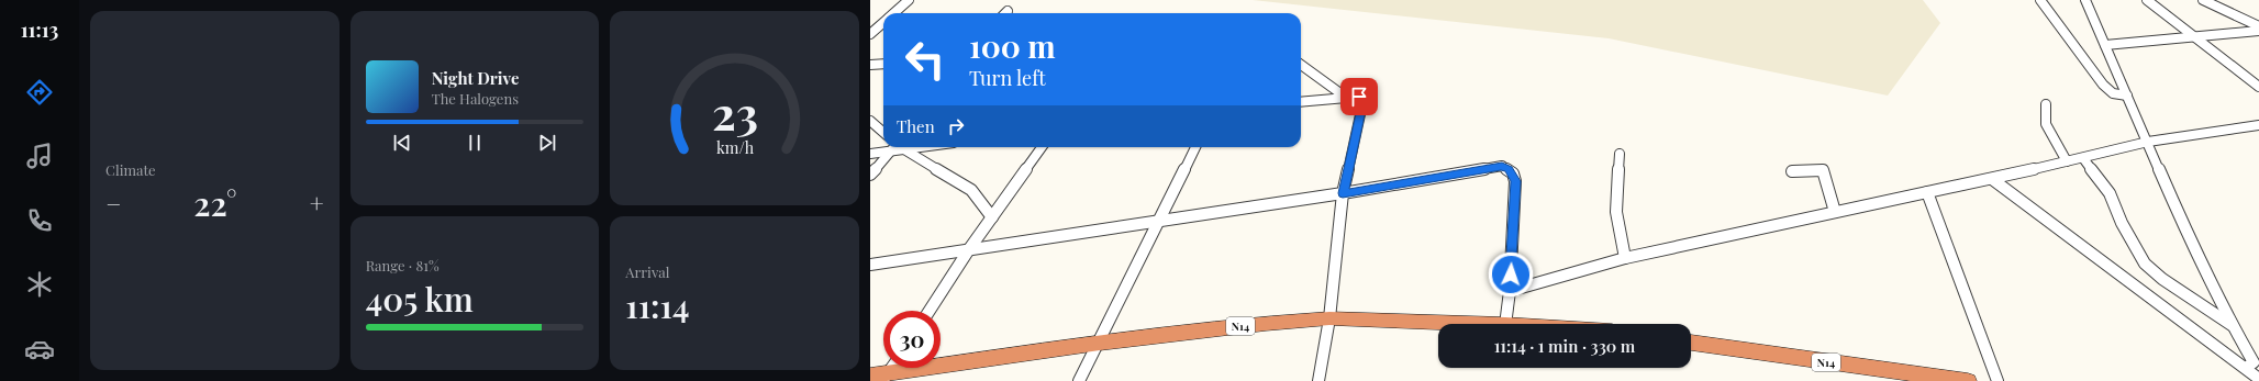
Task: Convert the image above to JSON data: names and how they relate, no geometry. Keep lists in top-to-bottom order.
{
  "streets": {
    "highway": ["N14"]
  },
  "page": {
    "tabs": "11:13",
    "tile": [
      "Climate",
      ["Range · 81%", "405 km"],
      ["Arrival", "11:14"]
    ],
    "turn": ["100 m", "Turn left"],
    "song": ["Night Drive", "The Halogens"],
    "then": "Then",
    "heat": ["−", "22°", "+"],
    "limit": "30",
    "trip": "11:14 · 1 min · 330 m",
    "gauge": ["23", "km/h"]
  }
}
